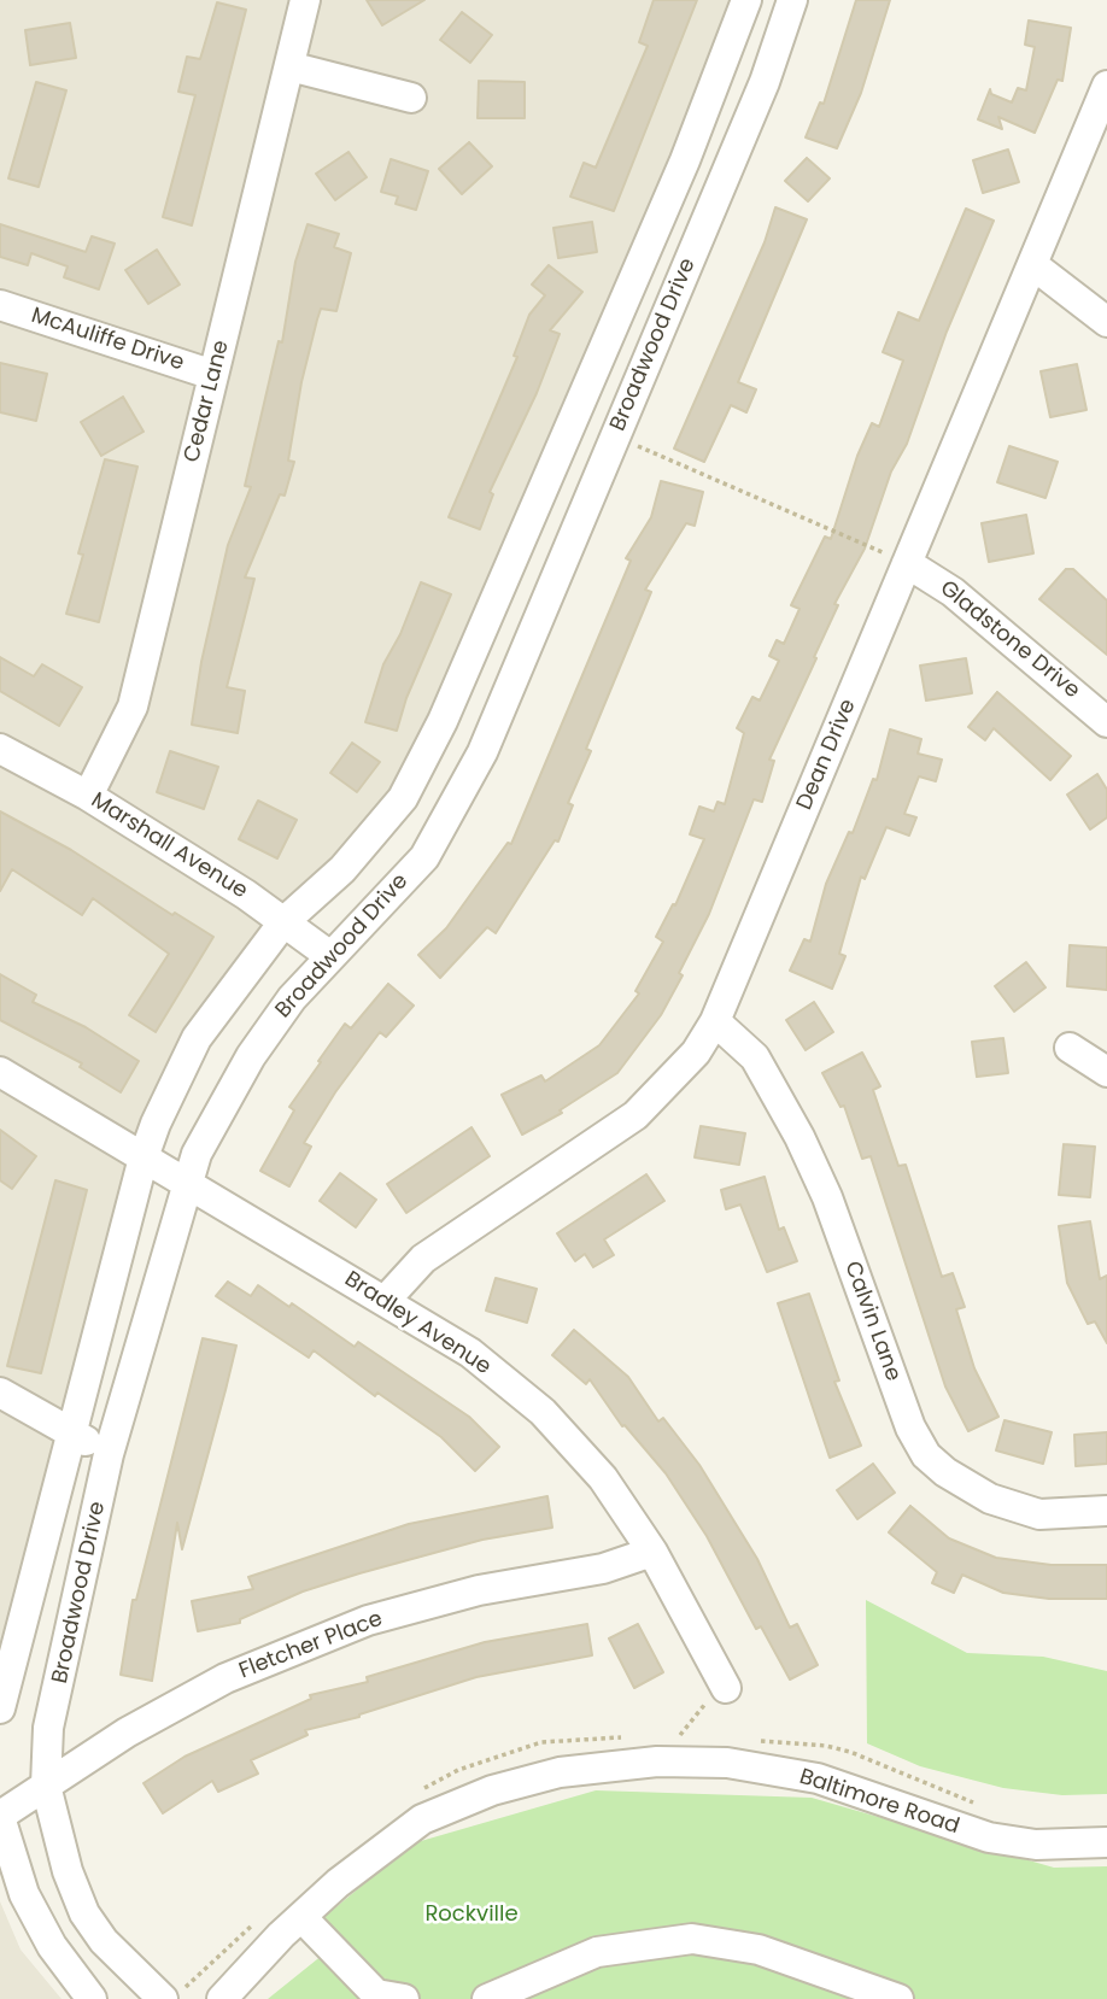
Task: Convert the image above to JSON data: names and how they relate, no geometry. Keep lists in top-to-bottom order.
{
  "streets": {
    "street": [
      "McAuliffe Drive",
      "Broadwood Drive",
      "Cedar Lane",
      "Gladstone Drive",
      "Dean Drive",
      "Marshall Avenue",
      "Calvin Lane",
      "Bradley Avenue",
      "Fletcher Place",
      "Baltimore Road"
    ]
  },
  "crossings": [
    ["McAuliffe Drive", "Cedar Lane"],
    ["Broadwood Drive", "Marshall Avenue"],
    ["Broadwood Drive", "Bradley Avenue"],
    ["Broadwood Drive", "Fletcher Place"],
    ["Cedar Lane", "Marshall Avenue"],
    ["Gladstone Drive", "Dean Drive"],
    ["Dean Drive", "Calvin Lane"],
    ["Dean Drive", "Bradley Avenue"],
    ["Bradley Avenue", "Fletcher Place"]
  ],
  "parks": ["Rockville"]
}
